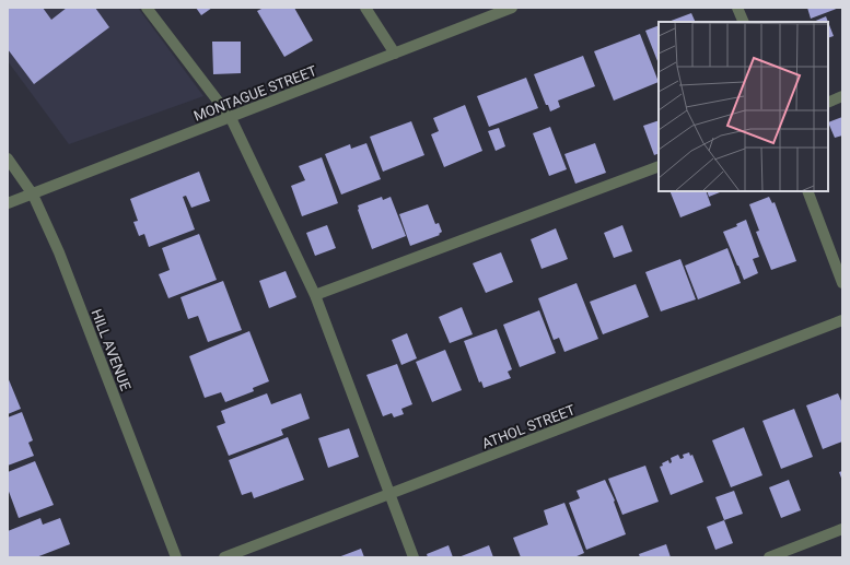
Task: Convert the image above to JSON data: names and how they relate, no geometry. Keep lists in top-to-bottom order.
{
  "streets": {
    "street": ["MONTAGUE STREET", "HILL AVENUE", "ATHOL STREET"]
  },
  "crossings": [
    ["MONTAGUE STREET", "HILL AVENUE"]
  ]
}
